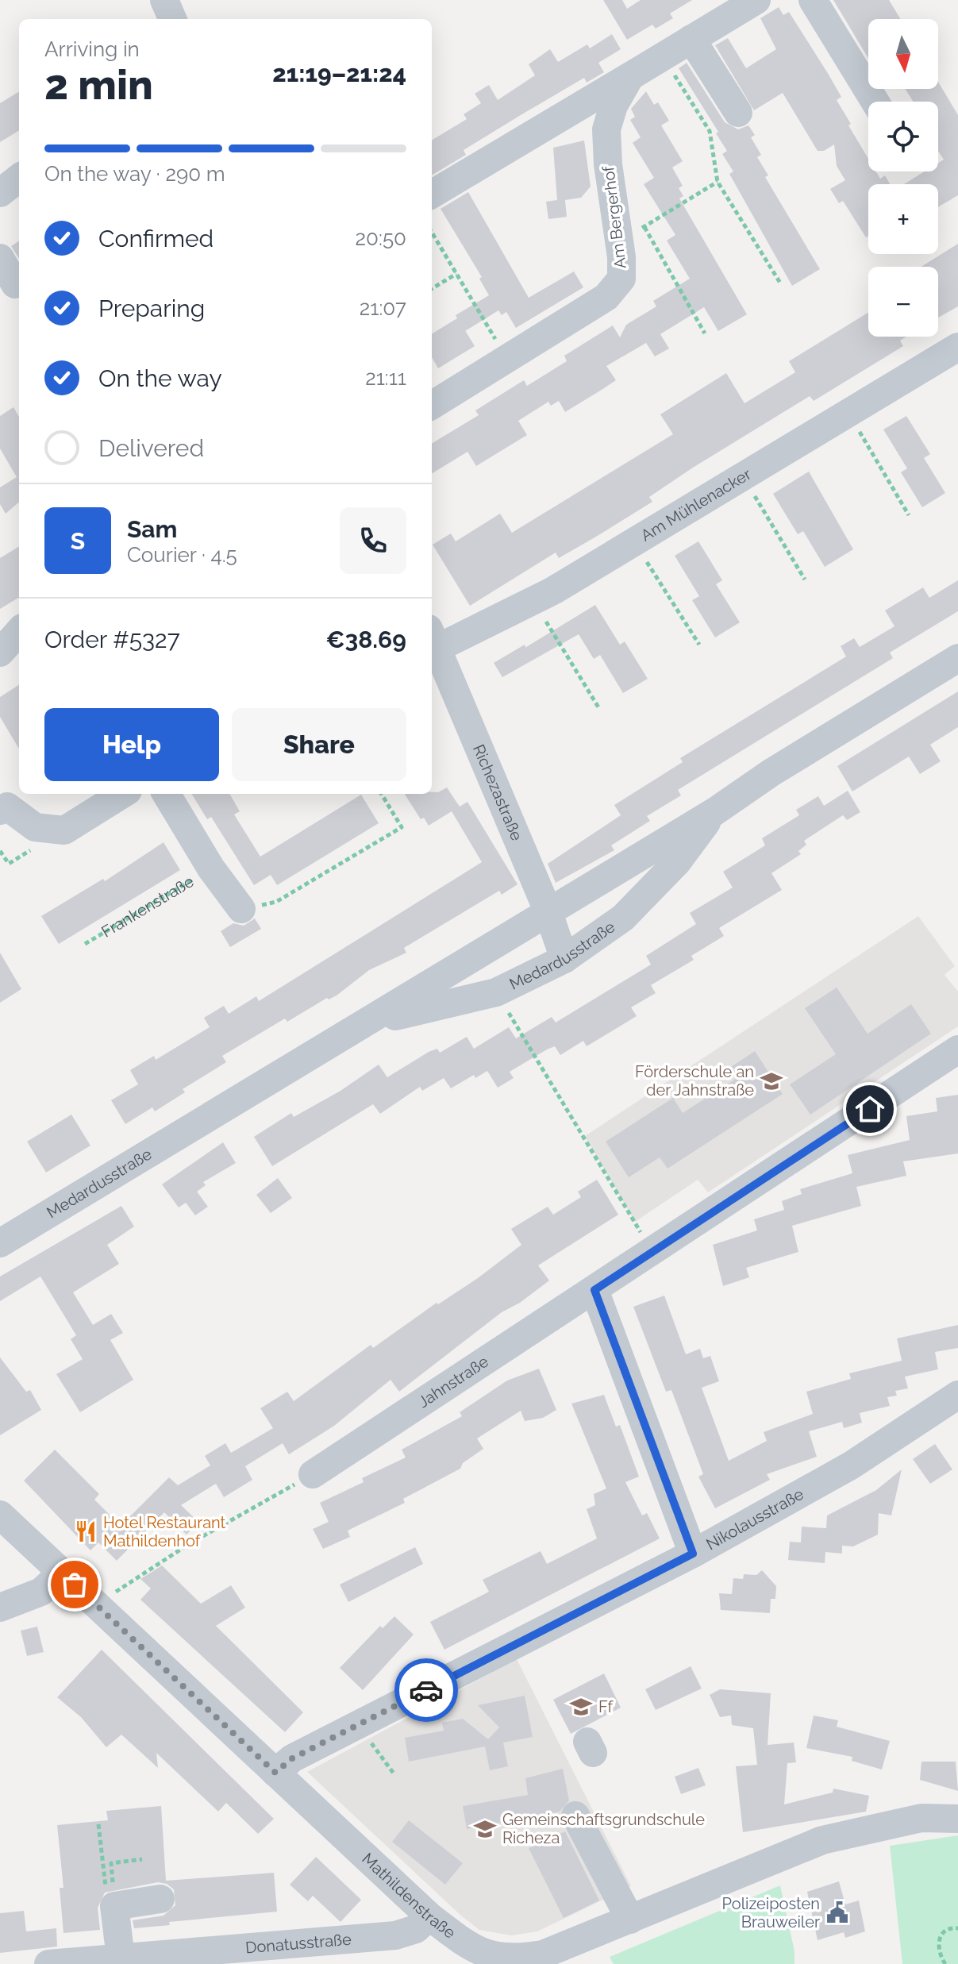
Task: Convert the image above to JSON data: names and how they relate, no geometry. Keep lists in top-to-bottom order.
{
  "streets": {
    "street": [
      "Am Bergerhof",
      "Am Mühlenacker",
      "Richezastraße",
      "Frankenstraße",
      "Medardusstraße",
      "Jahnstraße",
      "Nikolausstraße",
      "Mathildenstraße",
      "Donatusstraße"
    ]
  },
  "crossings": [
    ["Richezastraße", "Medardusstraße"],
    ["Nikolausstraße", "Mathildenstraße"],
    ["Mathildenstraße", "Donatusstraße"]
  ],
  "places": {
    "school or university": ["Förderschule an der Jahnstraße", "Ff", "Gemeinschaftsgrundschule Richeza"],
    "restaurant": ["Hotel Restaurant Mathildenhof"],
    "public building": ["Polizeiposten Brauweiler"]
  },
  "north": "bottom",
  "page": {
    "map_buttons": ["+", "−"],
    "heading": ["2 min", "Arriving in", "21:19–21:24"],
    "panel": [
      "Sam",
      "Courier · 4.5",
      "Order #5327",
      "€38.69"
    ],
    "bar": "On the way · 290 m",
    "list": [
      ["Confirmed", "20:50"],
      ["Preparing", "21:07"],
      ["On the way", "21:11"],
      "Delivered"
    ],
    "round": "S",
    "buttons": ["Help", "Share"]
  }
}
